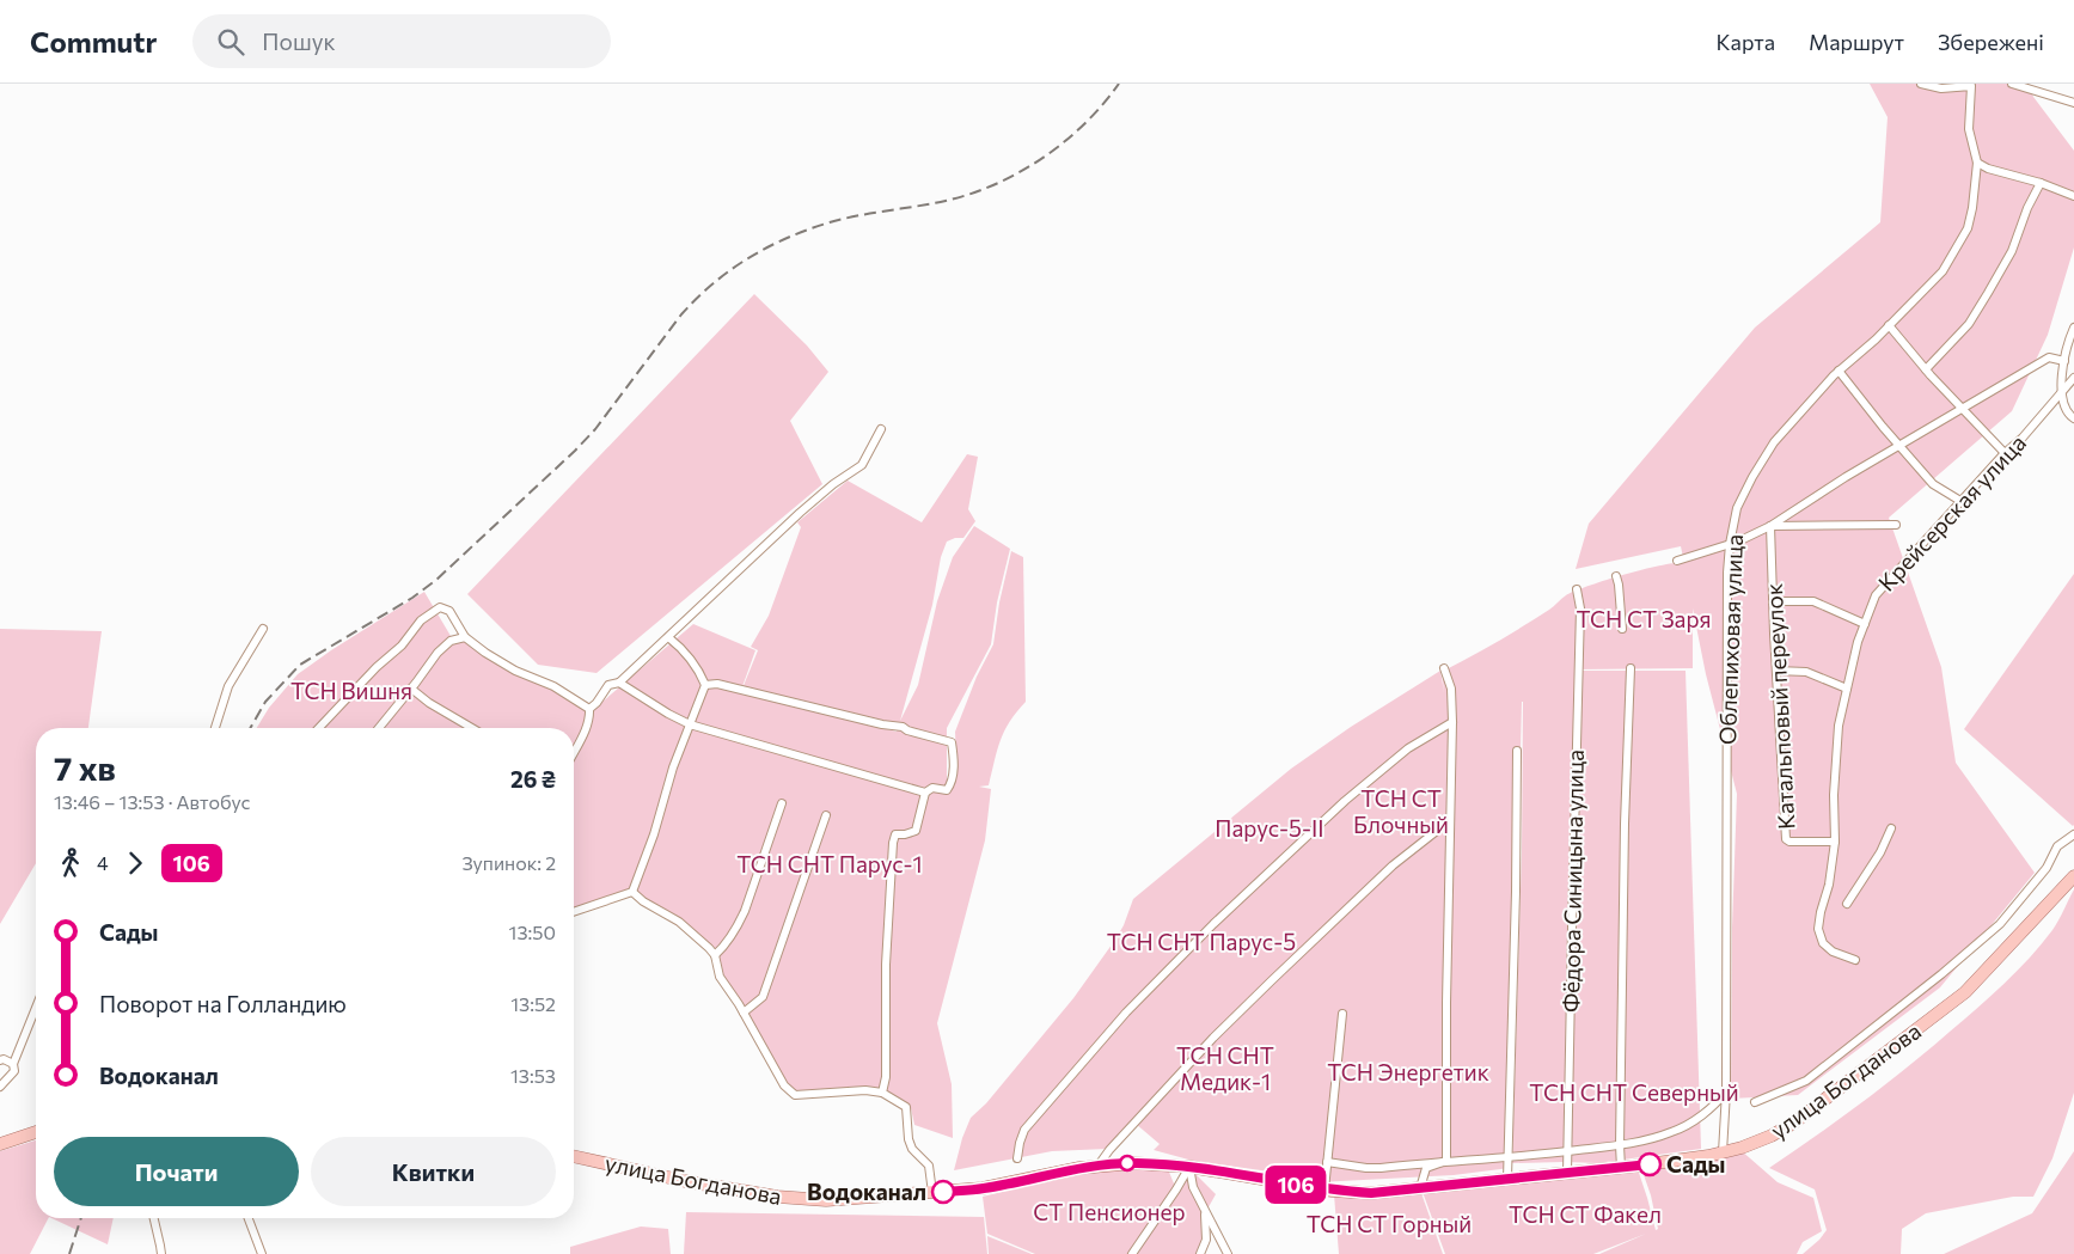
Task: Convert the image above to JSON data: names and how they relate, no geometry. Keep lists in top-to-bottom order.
{
  "streets": {
    "main road": ["улица Богданова"],
    "street": [
      "Крейсерская улица",
      "Облепиховая улица",
      "Катальповый переулок",
      "Фёдора Синицына улица"
    ]
  },
  "crossings": [
    ["Крейсерская улица", "Катальповый переулок"],
    ["Облепиховая улица", "улица Богданова"],
    ["Фёдора Синицына улица", "улица Богданова"]
  ],
  "parks": [
    "ТСН СТ Заря",
    "ТСН Вишня",
    "ТСН СТ Блочный",
    "Парус-5-II",
    "ТСН СНТ Парус-1",
    "ТСН СНТ Парус-5",
    "ТСН СНТ Медик-1",
    "ТСН Энергетик",
    "ТСН СНТ Северный",
    "СТ Пенсионер",
    "ТСН СТ Факел",
    "ТСН СТ Горный"
  ],
  "places": ["Сады", "Водоканал"],
  "lines": ["bus line 106"],
  "page": {
    "header": "Commutr",
    "search": "Пошук",
    "nav": ["Карта", "Маршрут", "Збережені"],
    "on_map": "106",
    "heading": ["7 хв", "13:46 – 13:53 · Автобус", "26 ₴"],
    "legs": ["4", "106", "Зупинок: 2"],
    "list": [
      {
        "name": "Сады",
        "value": "13:50"
      },
      {
        "name": "Поворот на Голландию",
        "value": "13:52"
      },
      {
        "name": "Водоканал",
        "value": "13:53"
      }
    ],
    "buttons": ["Почати", "Квитки"]
  }
}
